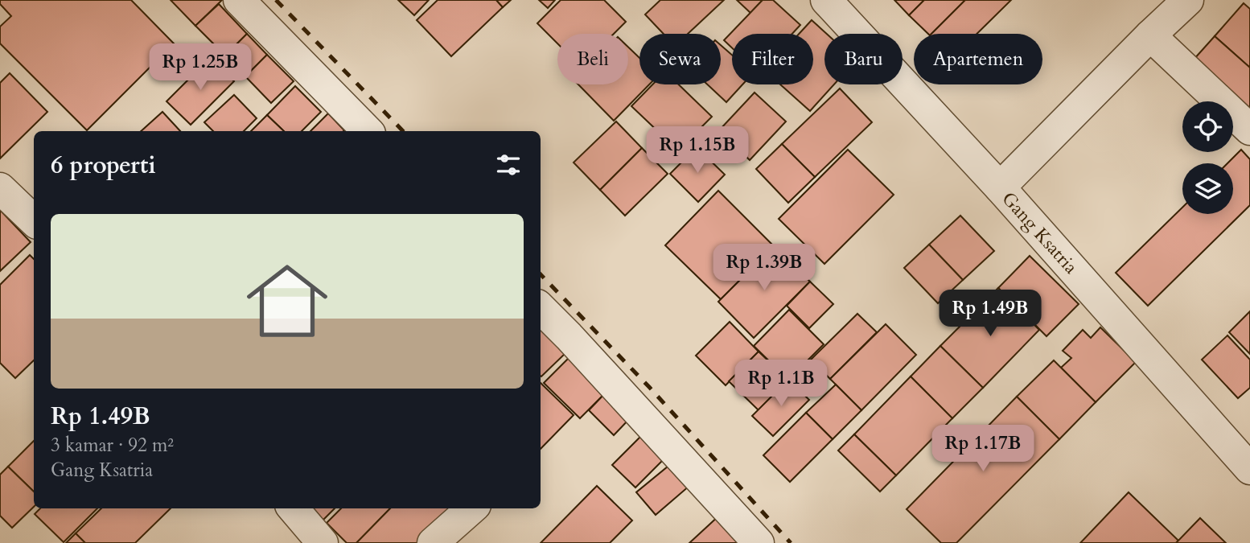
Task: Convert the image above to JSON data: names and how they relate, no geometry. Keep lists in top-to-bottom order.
{
  "streets": {
    "street": ["Gang Ksatria"]
  },
  "page": {
    "chip": [
      "Beli",
      "Sewa",
      "Filter",
      "Baru",
      "Apartemen"
    ],
    "price": [
      "Rp 1.25B",
      "Rp 1.15B",
      "Rp 1.39B",
      "Rp 1.49B",
      "Rp 1.1B",
      "Rp 1.17B"
    ],
    "heading": "6 properti",
    "list": [
      {
        "name": "Rp 1.49B",
        "note": "3 kamar · 92 m² · Gang Ksatria"
      }
    ]
  }
}
